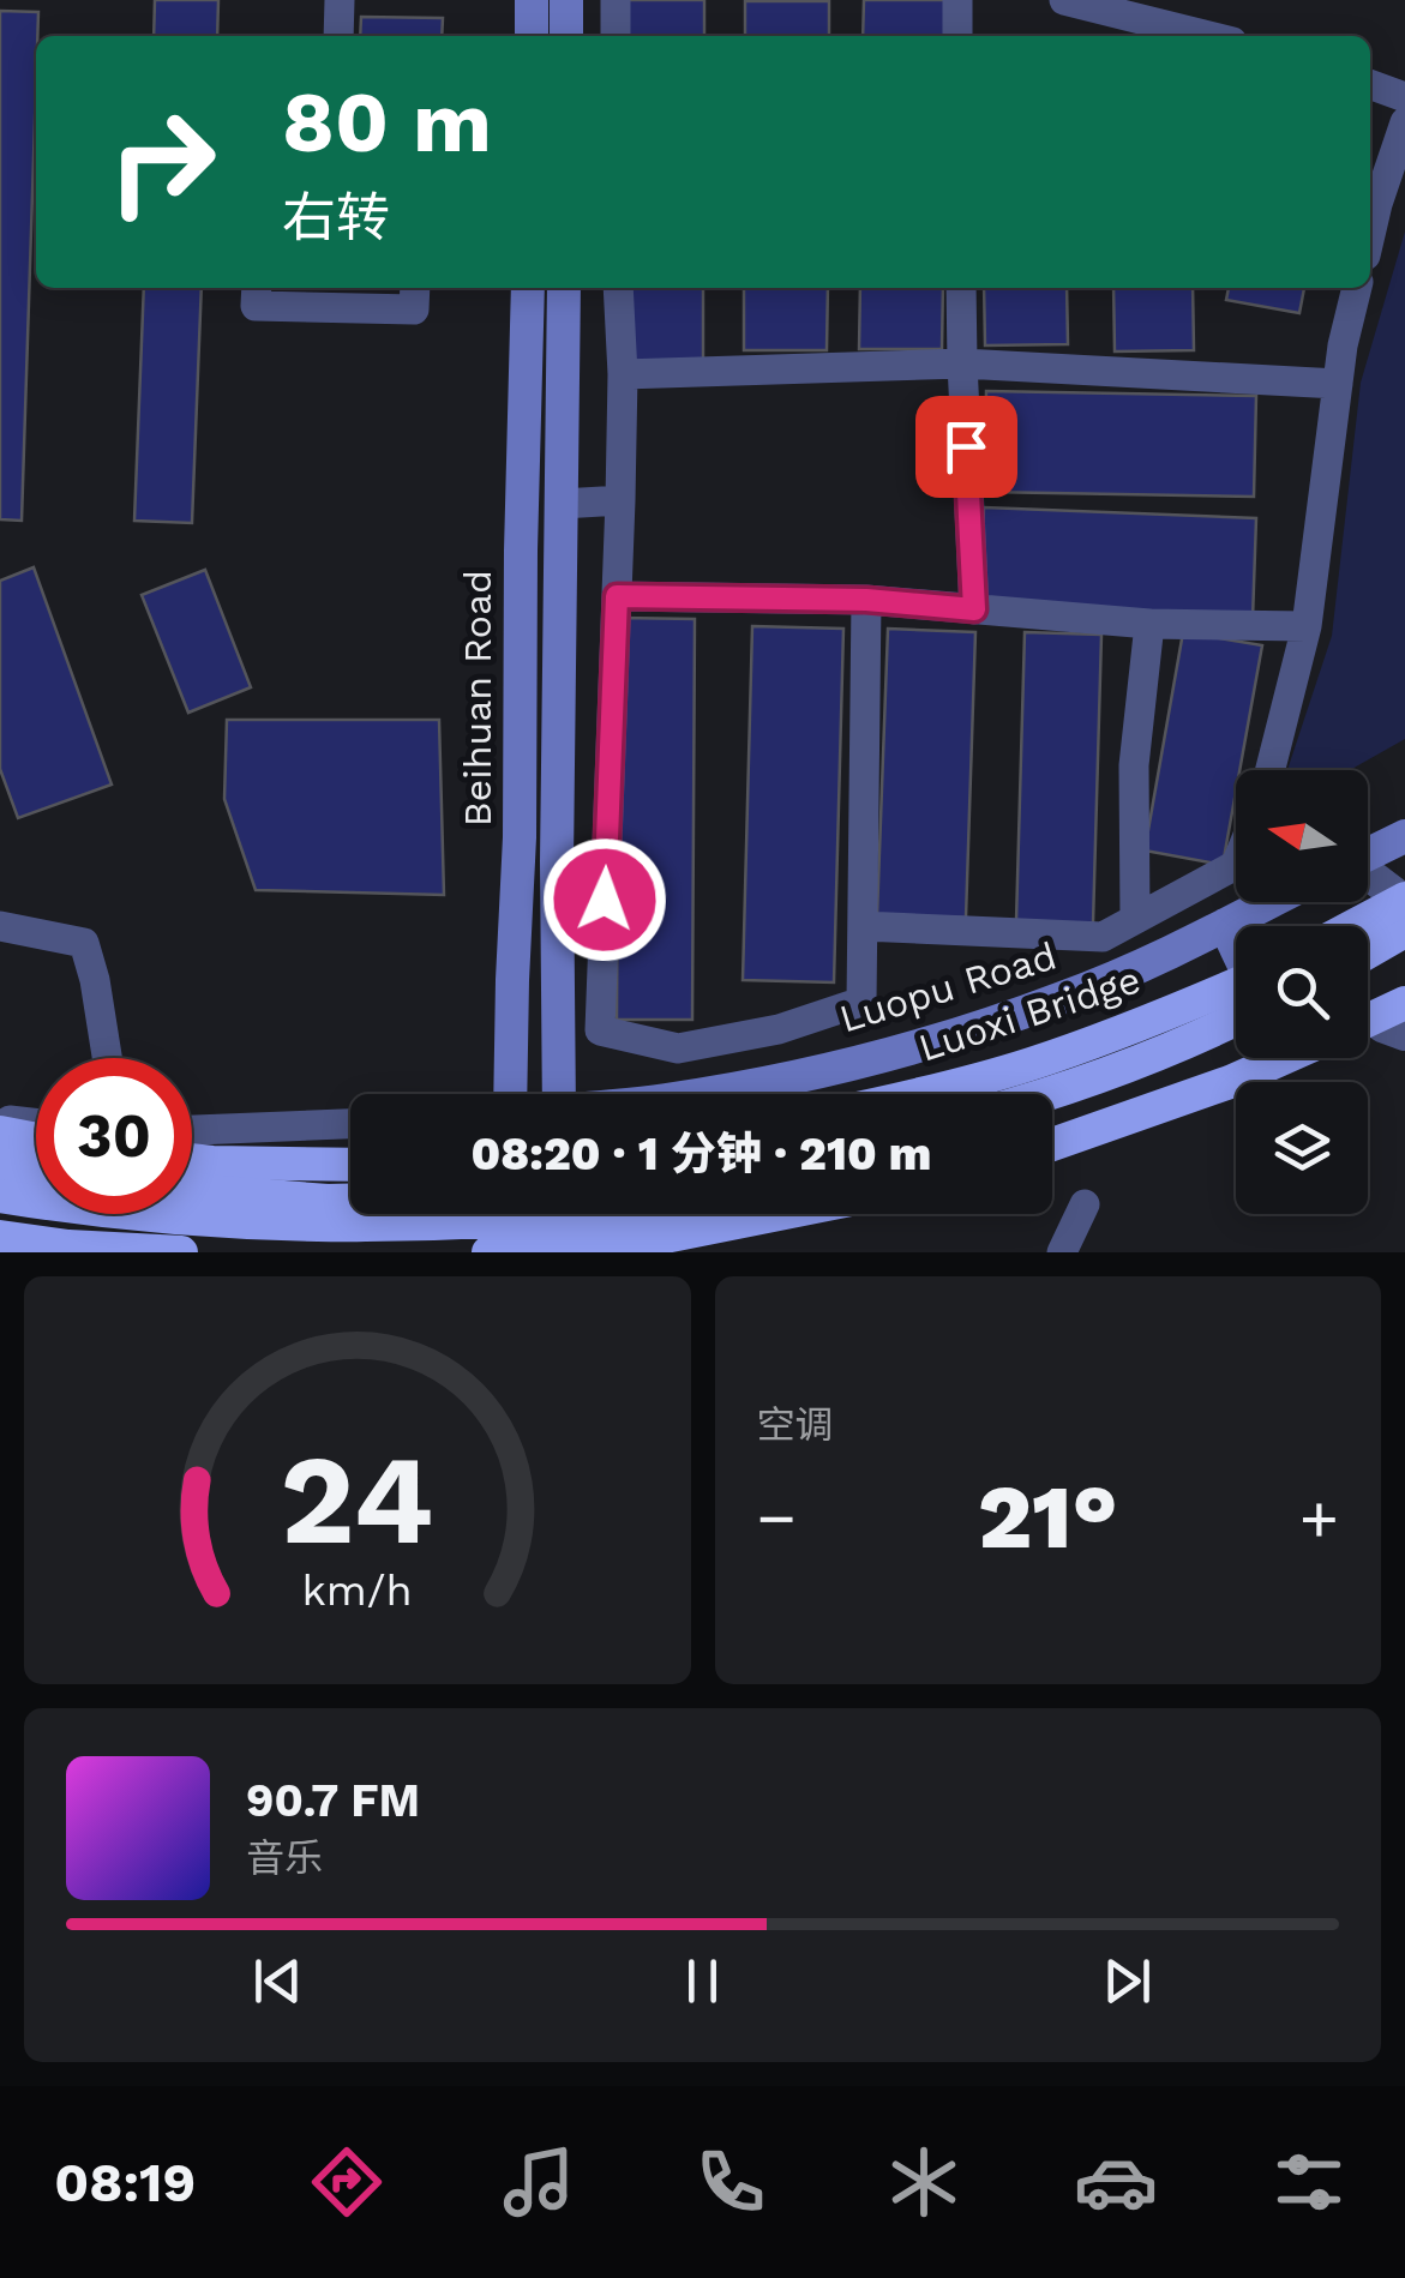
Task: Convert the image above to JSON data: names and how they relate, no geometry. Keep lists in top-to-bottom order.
{
  "streets": {
    "highway": ["Luoxi Bridge"],
    "main road": ["Beihuan Road", "Luopu Road"]
  },
  "north": "left",
  "page": {
    "turn": ["80 m", "右转"],
    "limit": "30",
    "trip": "08:20 · 1 分钟 · 210 m",
    "tile": "空调",
    "heat": ["−", "21°", "+"],
    "song": ["90.7 FM", "音乐"],
    "tabs": "08:19",
    "gauge": ["24", "km/h"]
  }
}
